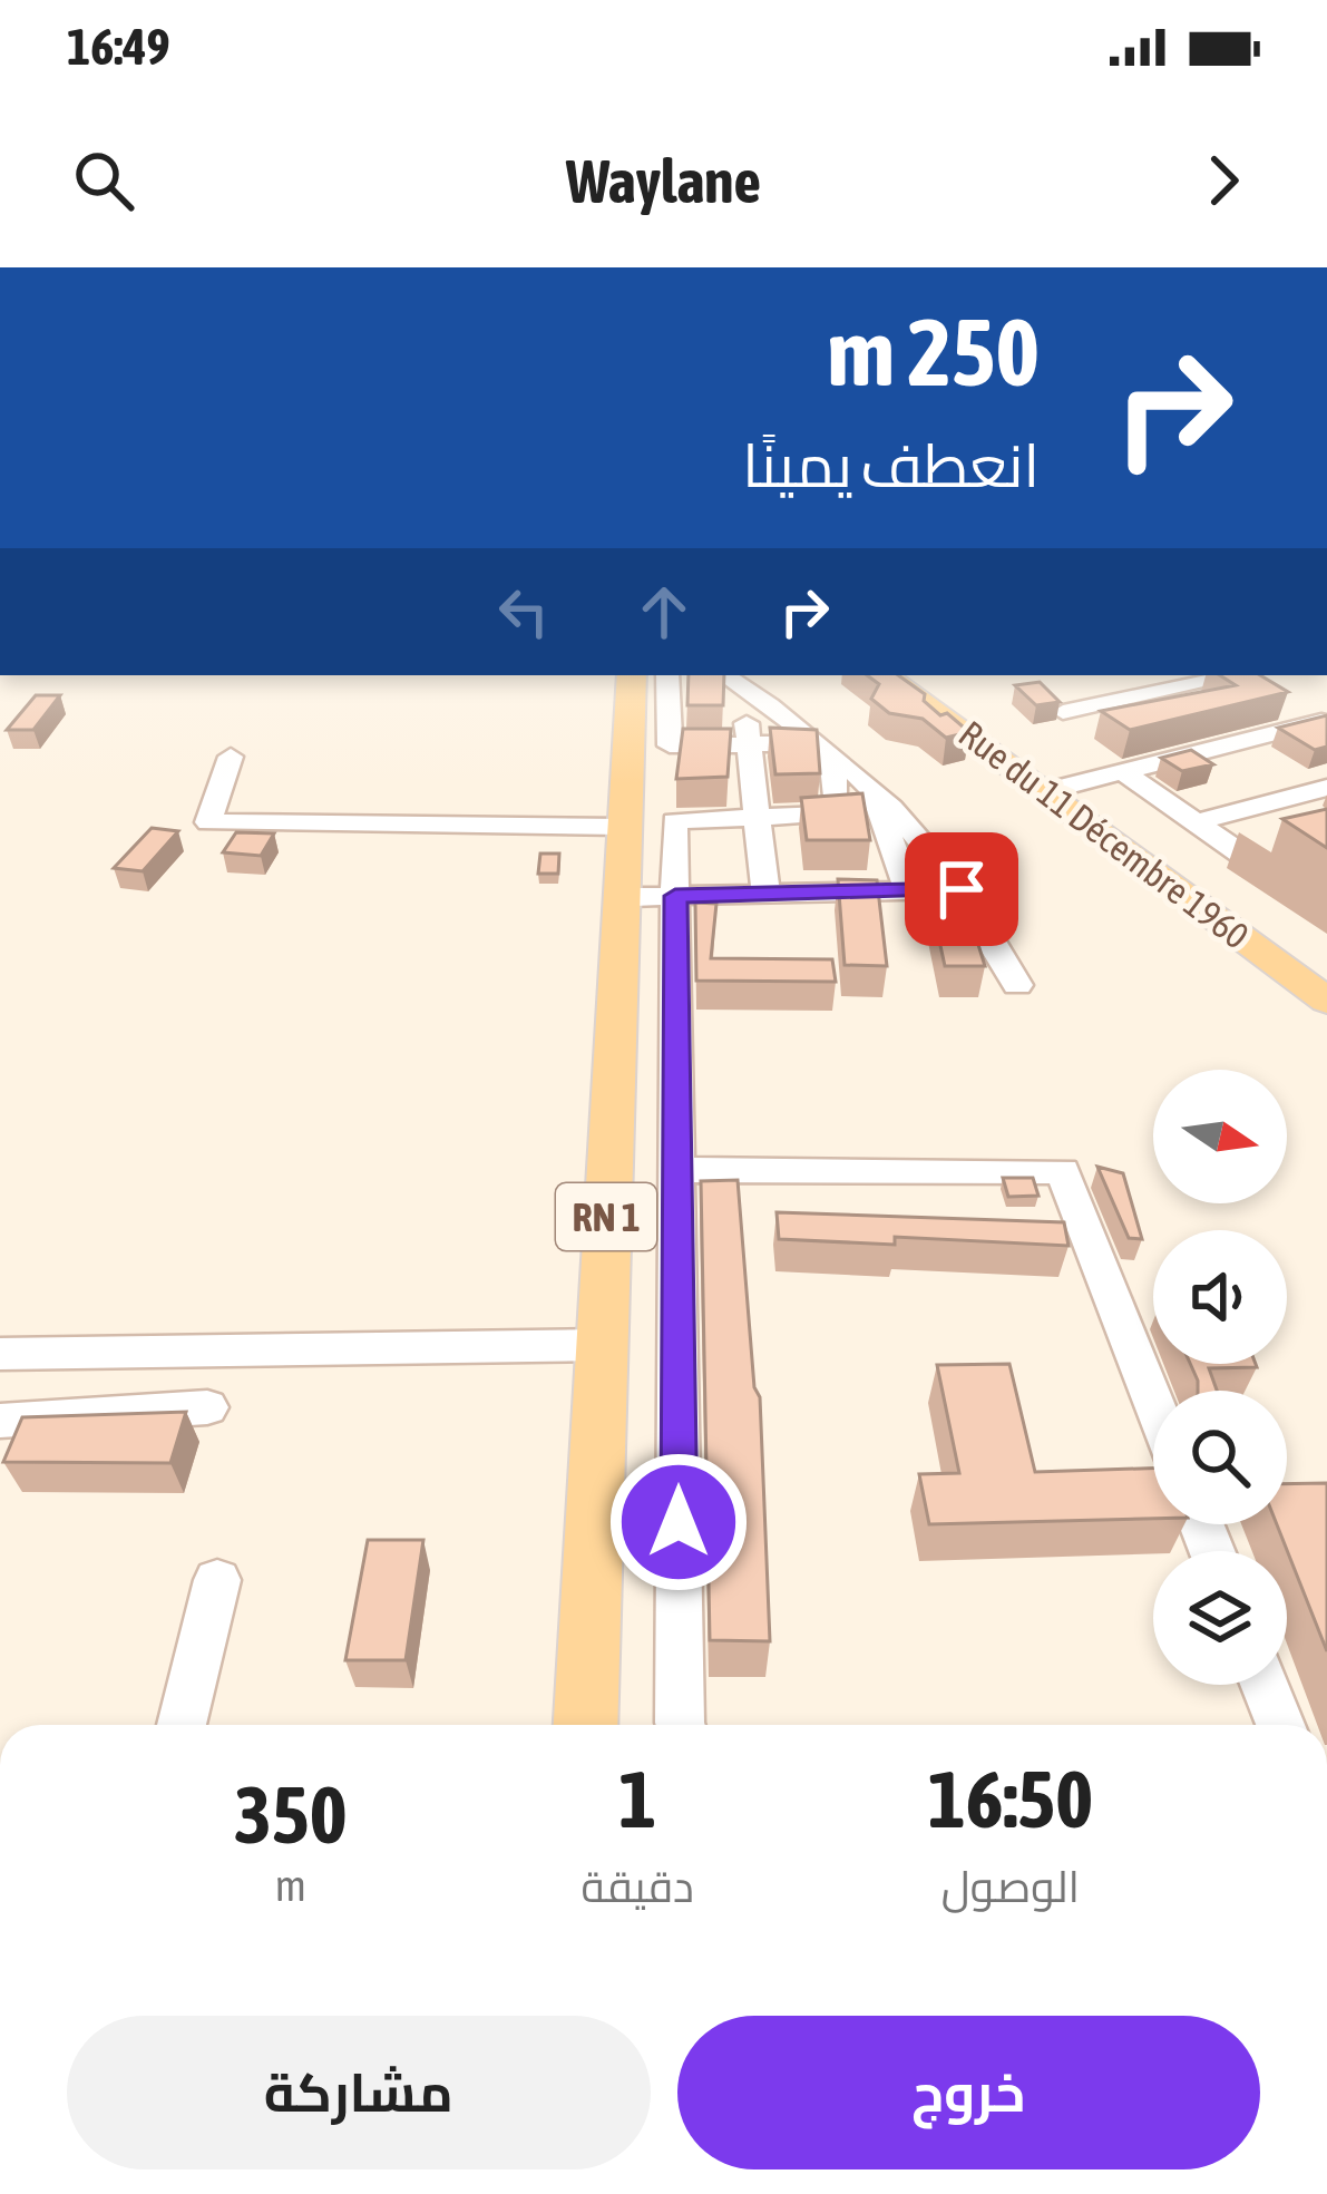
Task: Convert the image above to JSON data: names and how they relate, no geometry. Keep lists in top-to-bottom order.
{
  "streets": {
    "main road": ["Rue du 11 Décembre 1960", "RN 1"]
  },
  "north": "right",
  "page": {
    "status": "16:49",
    "header": "Waylane",
    "turn": ["250 m", "انعطف يمينًا"],
    "eta": [
      "16:50",
      "الوصول",
      "1",
      "دقيقة",
      "350",
      "m"
    ],
    "buttons": ["خروج", "مشاركة"]
  }
}
